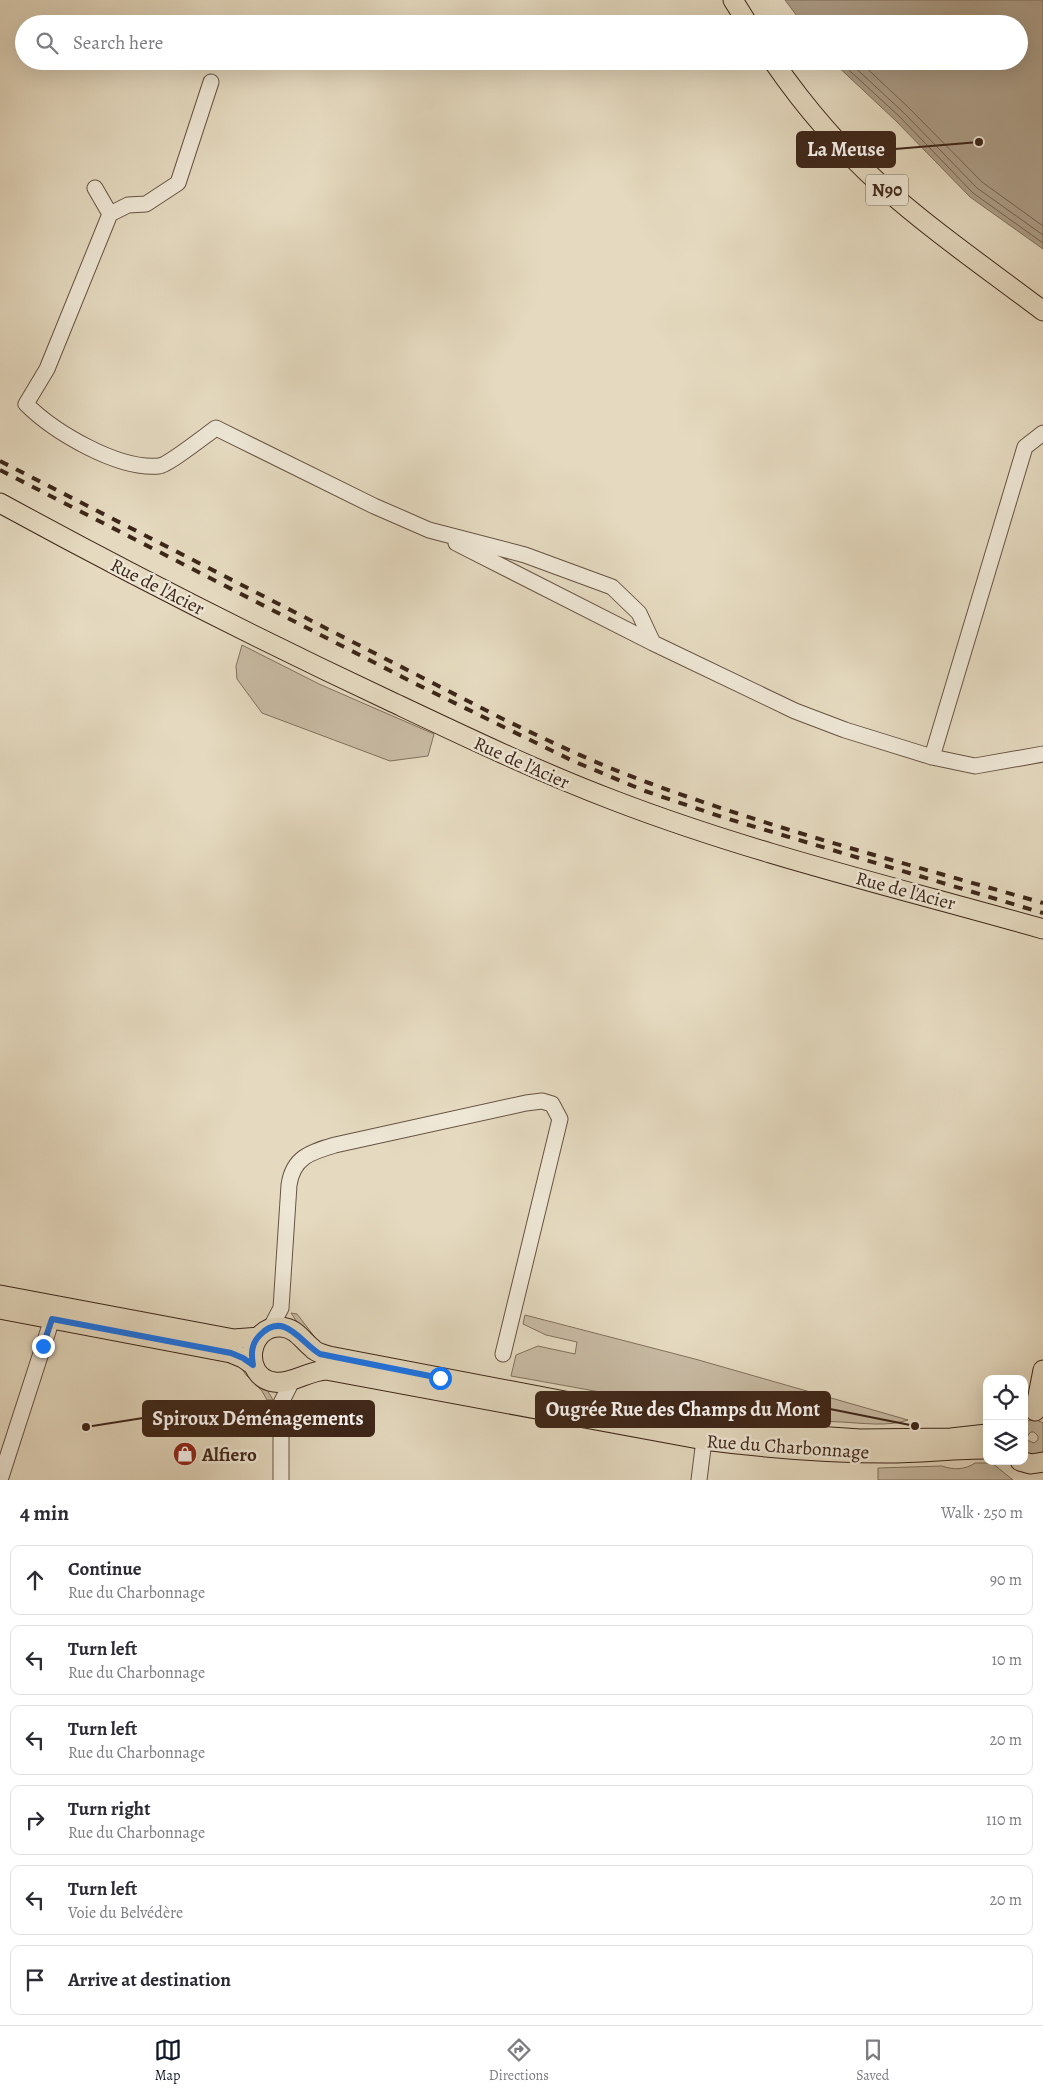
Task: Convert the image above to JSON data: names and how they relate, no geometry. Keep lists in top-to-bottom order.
{
  "streets": {
    "main road": ["N90", "Rue de l'Acier", "Rue du Charbonnage"]
  },
  "places": {
    "other": ["La Meuse", "Ougrée Rue des Champs du Mont", "Spiroux Déménagements"],
    "shop": ["Alfiero"]
  },
  "page": {
    "search": "Search here",
    "heading": ["4 min", "Walk · 250 m"],
    "list": [
      ["Continue", "Rue du Charbonnage", "90 m"],
      ["Turn left", "Rue du Charbonnage", "10 m"],
      ["Turn left", "Rue du Charbonnage", "20 m"],
      ["Turn right", "Rue du Charbonnage", "110 m"],
      ["Turn left", "Voie du Belvédère", "20 m"],
      "Arrive at destination"
    ],
    "nav": ["Map", "Directions", "Saved"]
  }
}
